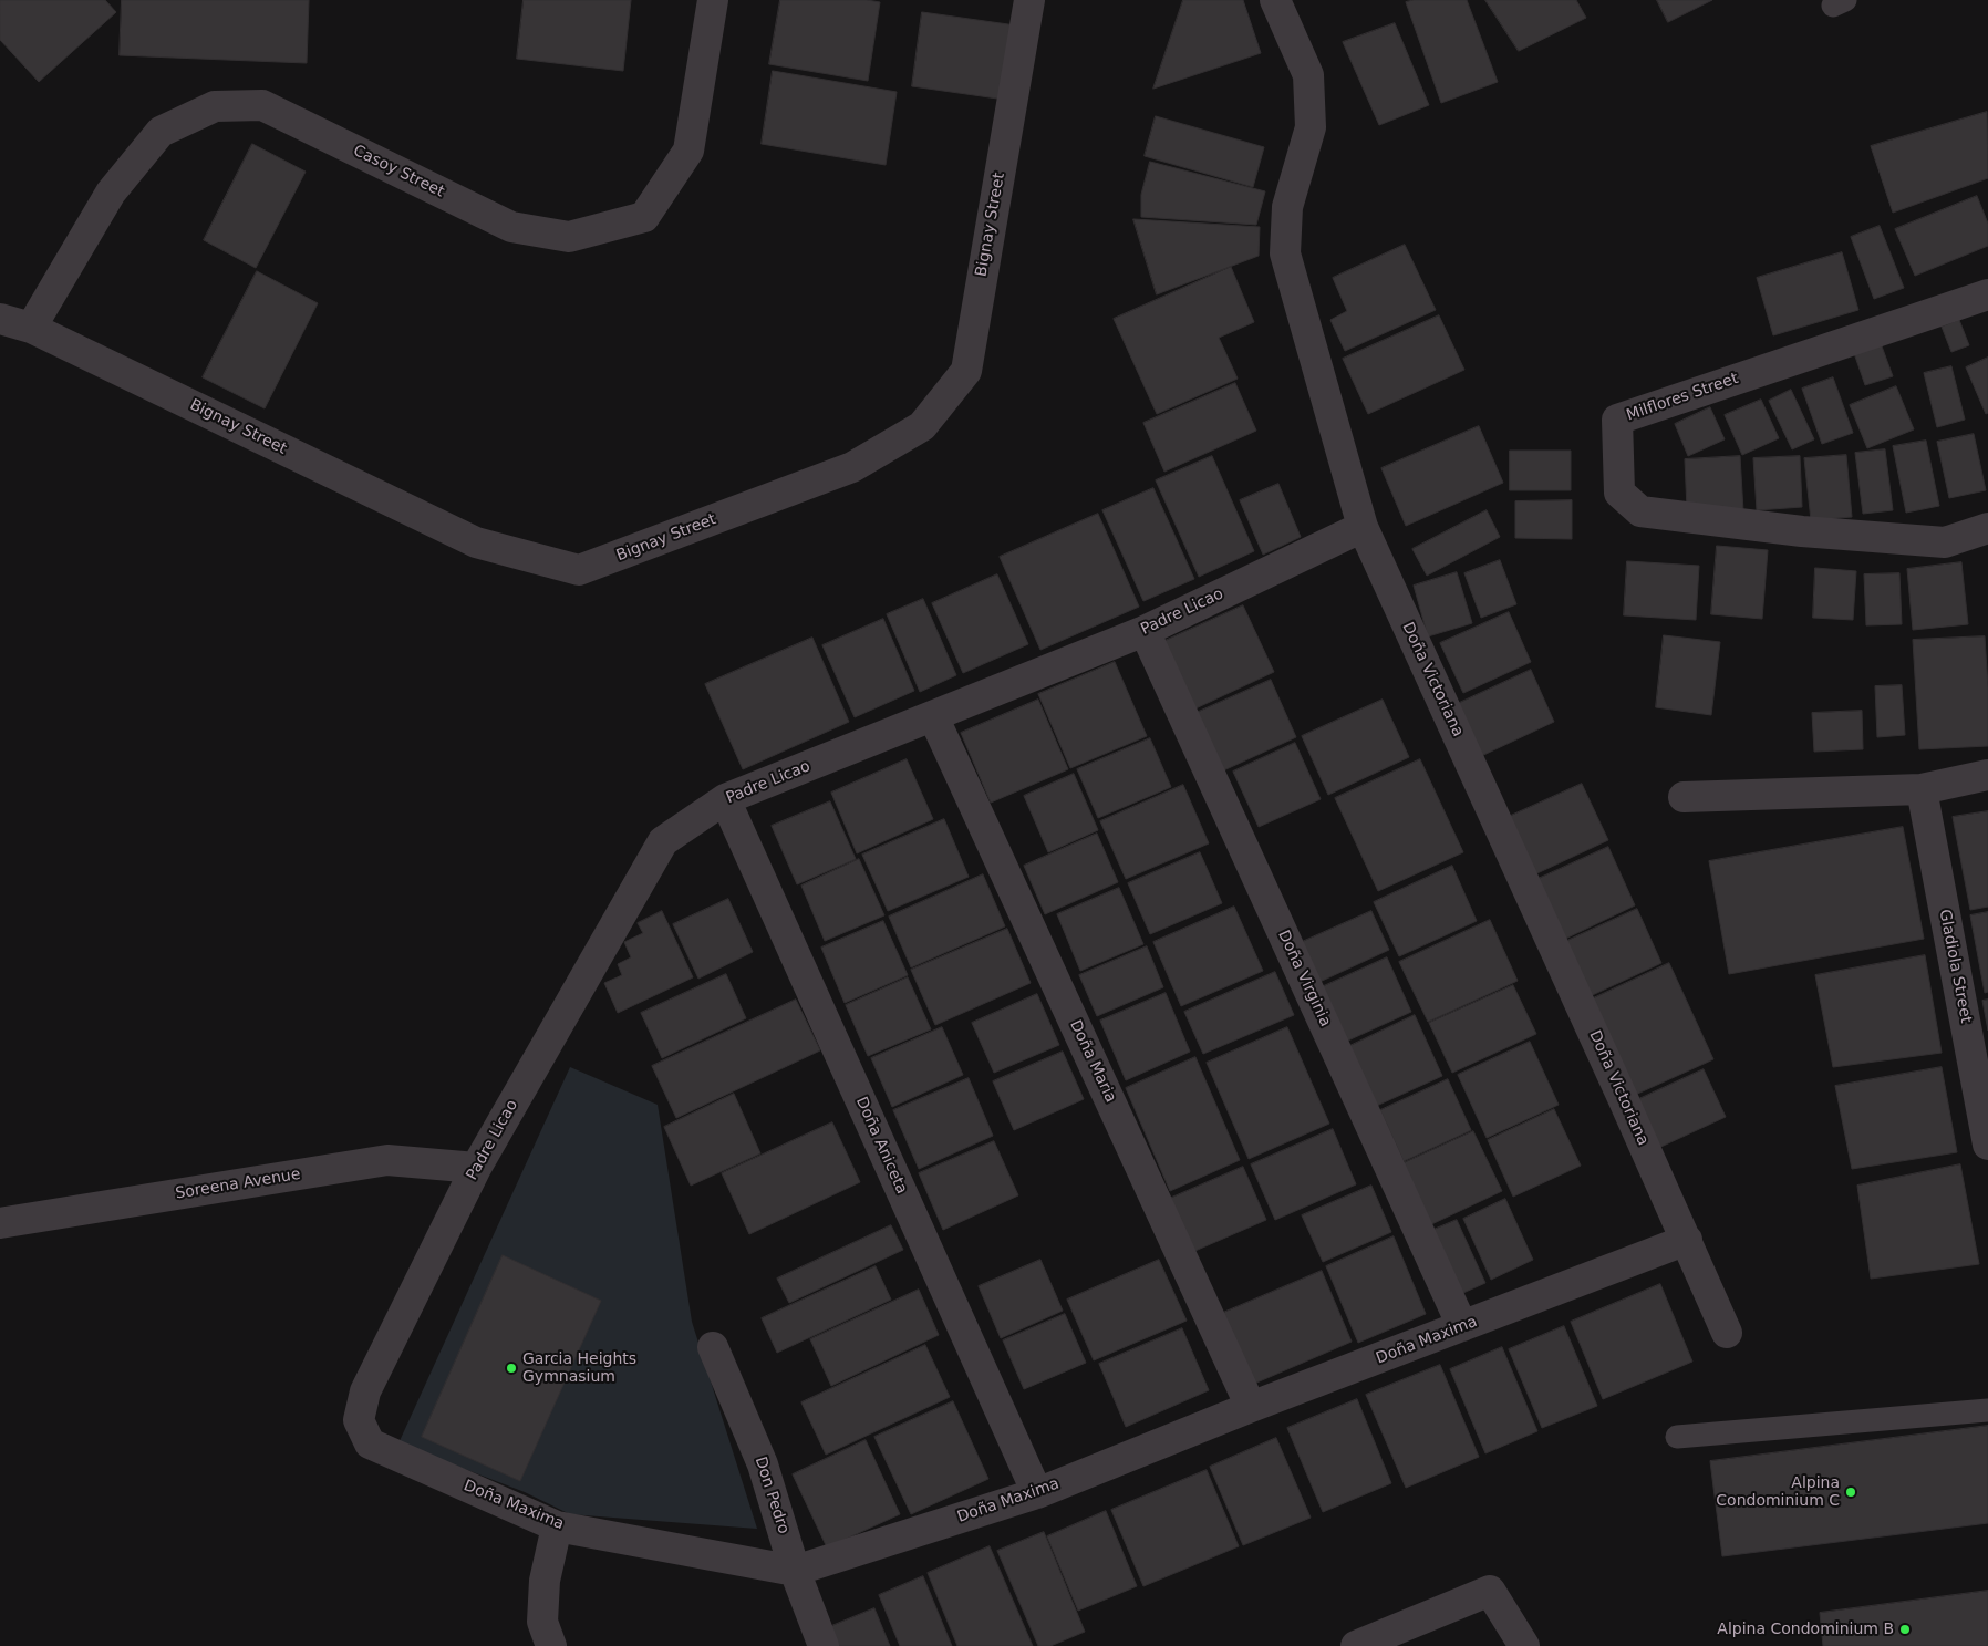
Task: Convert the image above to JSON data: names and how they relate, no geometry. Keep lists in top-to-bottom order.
{
  "streets": {
    "street": [
      "Casoy Street",
      "Bignay Street",
      "Milflores Street",
      "Padre Licao",
      "Doña Victoriana",
      "Gladiola Street",
      "Doña Virginia",
      "Doña Maria",
      "Doña Aniceta",
      "Soreena Avenue",
      "Doña Maxima",
      "Don Pedro"
    ]
  },
  "crossings": [
    ["Casoy Street", "Bignay Street"],
    ["Padre Licao", "Doña Victoriana"],
    ["Padre Licao", "Doña Virginia"],
    ["Padre Licao", "Doña Maria"],
    ["Padre Licao", "Doña Aniceta"],
    ["Padre Licao", "Soreena Avenue"],
    ["Padre Licao", "Doña Maxima"],
    ["Doña Victoriana", "Doña Maxima"],
    ["Doña Virginia", "Doña Maxima"],
    ["Doña Maria", "Doña Maxima"],
    ["Doña Aniceta", "Doña Maxima"],
    ["Doña Maxima", "Don Pedro"]
  ],
  "places": ["Garcia Heights Gymnasium", "Alpina Condominium C", "Alpina Condominium B"]
}
